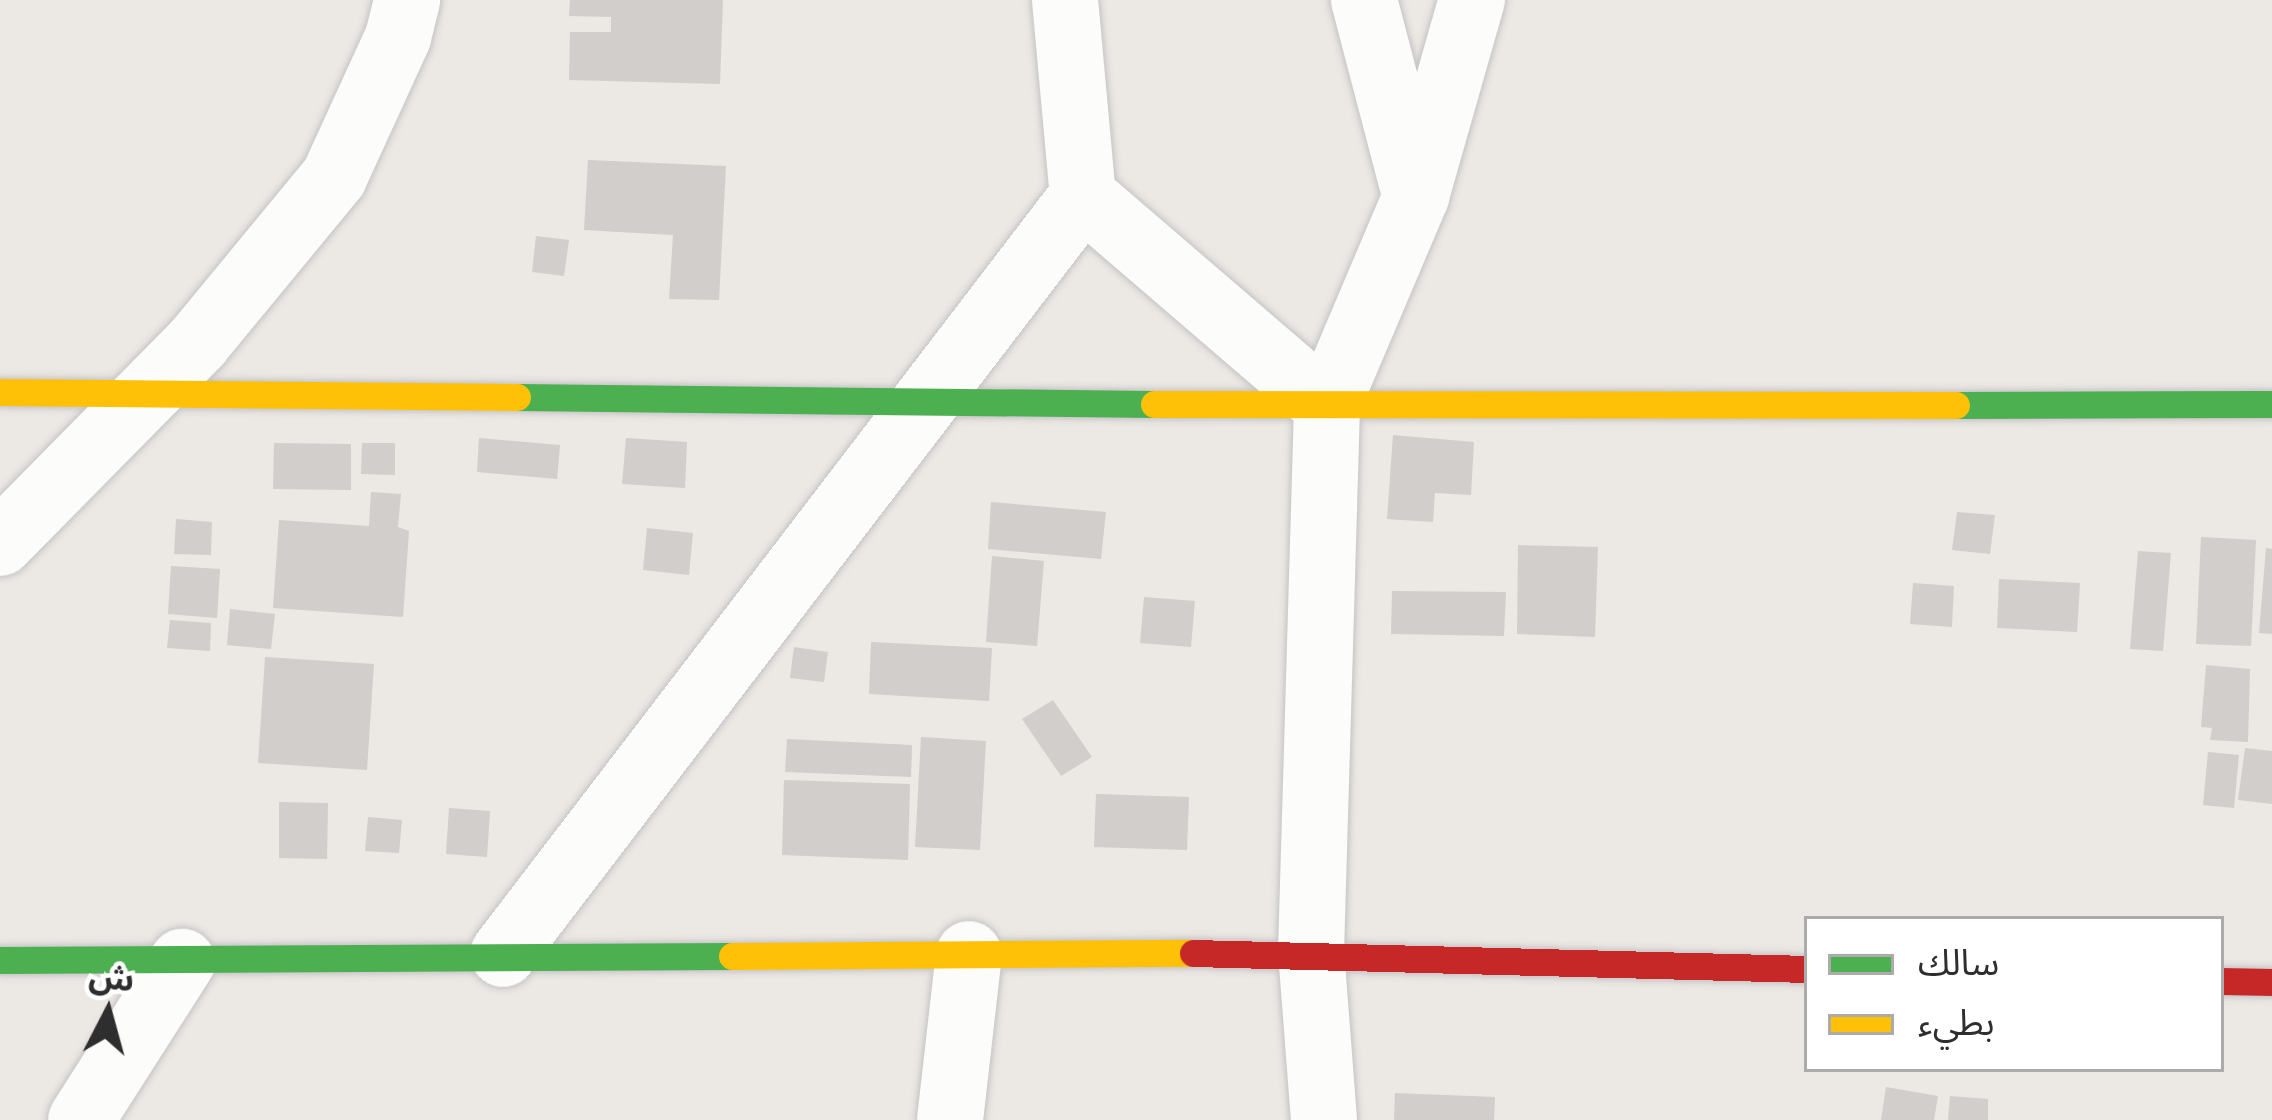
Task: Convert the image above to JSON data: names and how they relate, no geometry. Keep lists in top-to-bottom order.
{
  "legend": ["سالك", "بطيء"],
  "north": "top"
}
